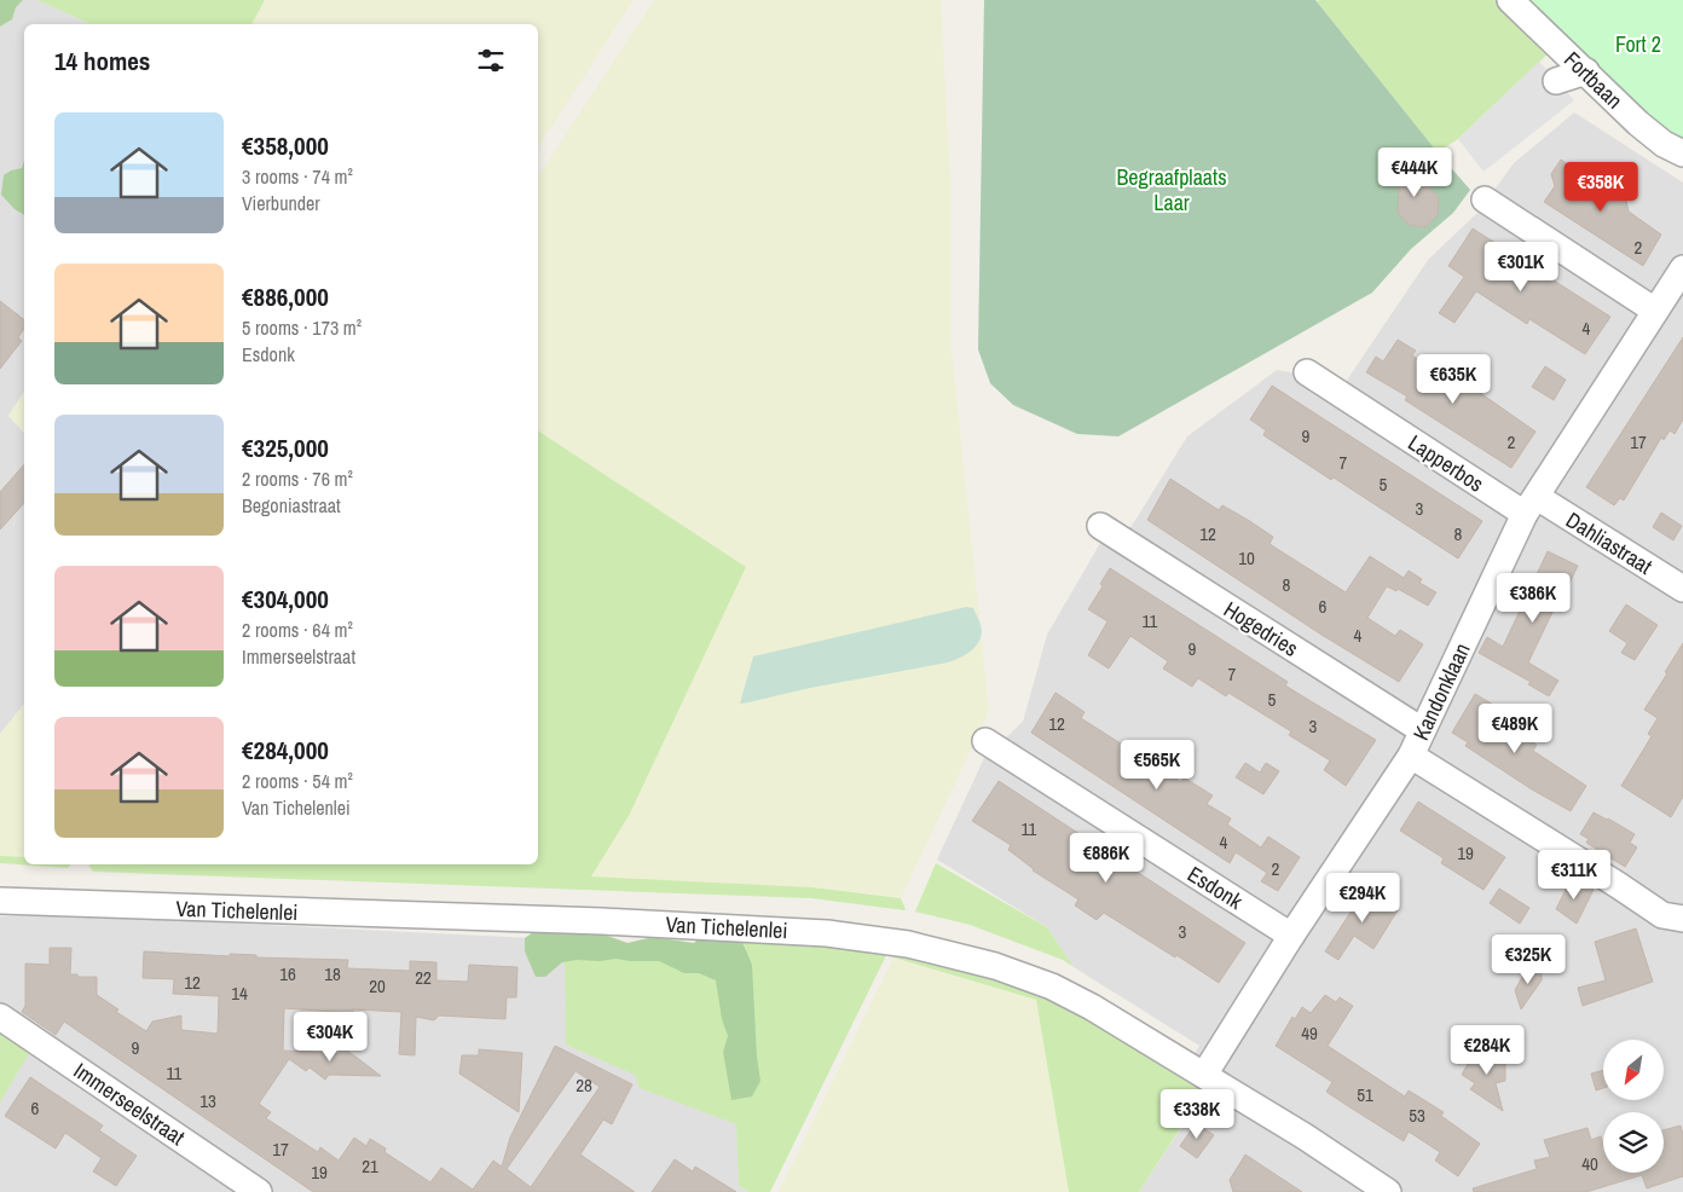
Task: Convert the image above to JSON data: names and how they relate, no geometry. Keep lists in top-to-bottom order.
{
  "streets": {
    "street": [
      "Fortbaan",
      "Lapperbos",
      "Dahliastraat",
      "Hogedries",
      "Kandonklaan",
      "Esdonk",
      "Van Tichelenlei",
      "Immerseelstraat"
    ]
  },
  "crossings": [
    ["Lapperbos", "Dahliastraat"],
    ["Lapperbos", "Kandonklaan"],
    ["Dahliastraat", "Kandonklaan"],
    ["Hogedries", "Kandonklaan"],
    ["Kandonklaan", "Esdonk"],
    ["Kandonklaan", "Van Tichelenlei"]
  ],
  "parks": ["Fort 2", "Begraafplaats Laar"],
  "house_numbers": [
    "2",
    "4",
    "9",
    "2",
    "17",
    "7",
    "5",
    "3",
    "12",
    "8",
    "10",
    "8",
    "6",
    "11",
    "4",
    "9",
    "7",
    "5",
    "12",
    "3",
    "11",
    "4",
    "19",
    "2",
    "3",
    "16",
    "18",
    "22",
    "12",
    "20",
    "14",
    "49",
    "9",
    "11",
    "28",
    "51",
    "13",
    "6",
    "53",
    "17",
    "40",
    "21",
    "19"
  ],
  "north": "bottom left",
  "page": {
    "heading": "14 homes",
    "list": [
      {
        "name": "€358,000",
        "note": "3 rooms · 74 m² · Vierbunder"
      },
      {
        "name": "€886,000",
        "note": "5 rooms · 173 m² · Esdonk"
      },
      {
        "name": "€325,000",
        "note": "2 rooms · 76 m² · Begoniastraat"
      },
      {
        "name": "€304,000",
        "note": "2 rooms · 64 m² · Immerseelstraat"
      },
      {
        "name": "€284,000",
        "note": "2 rooms · 54 m² · Van Tichelenlei"
      }
    ],
    "price": [
      "€444K",
      "€358K",
      "€301K",
      "€635K",
      "€386K",
      "€489K",
      "€565K",
      "€886K",
      "€311K",
      "€294K",
      "€325K",
      "€304K",
      "€284K",
      "€338K"
    ]
  }
}
